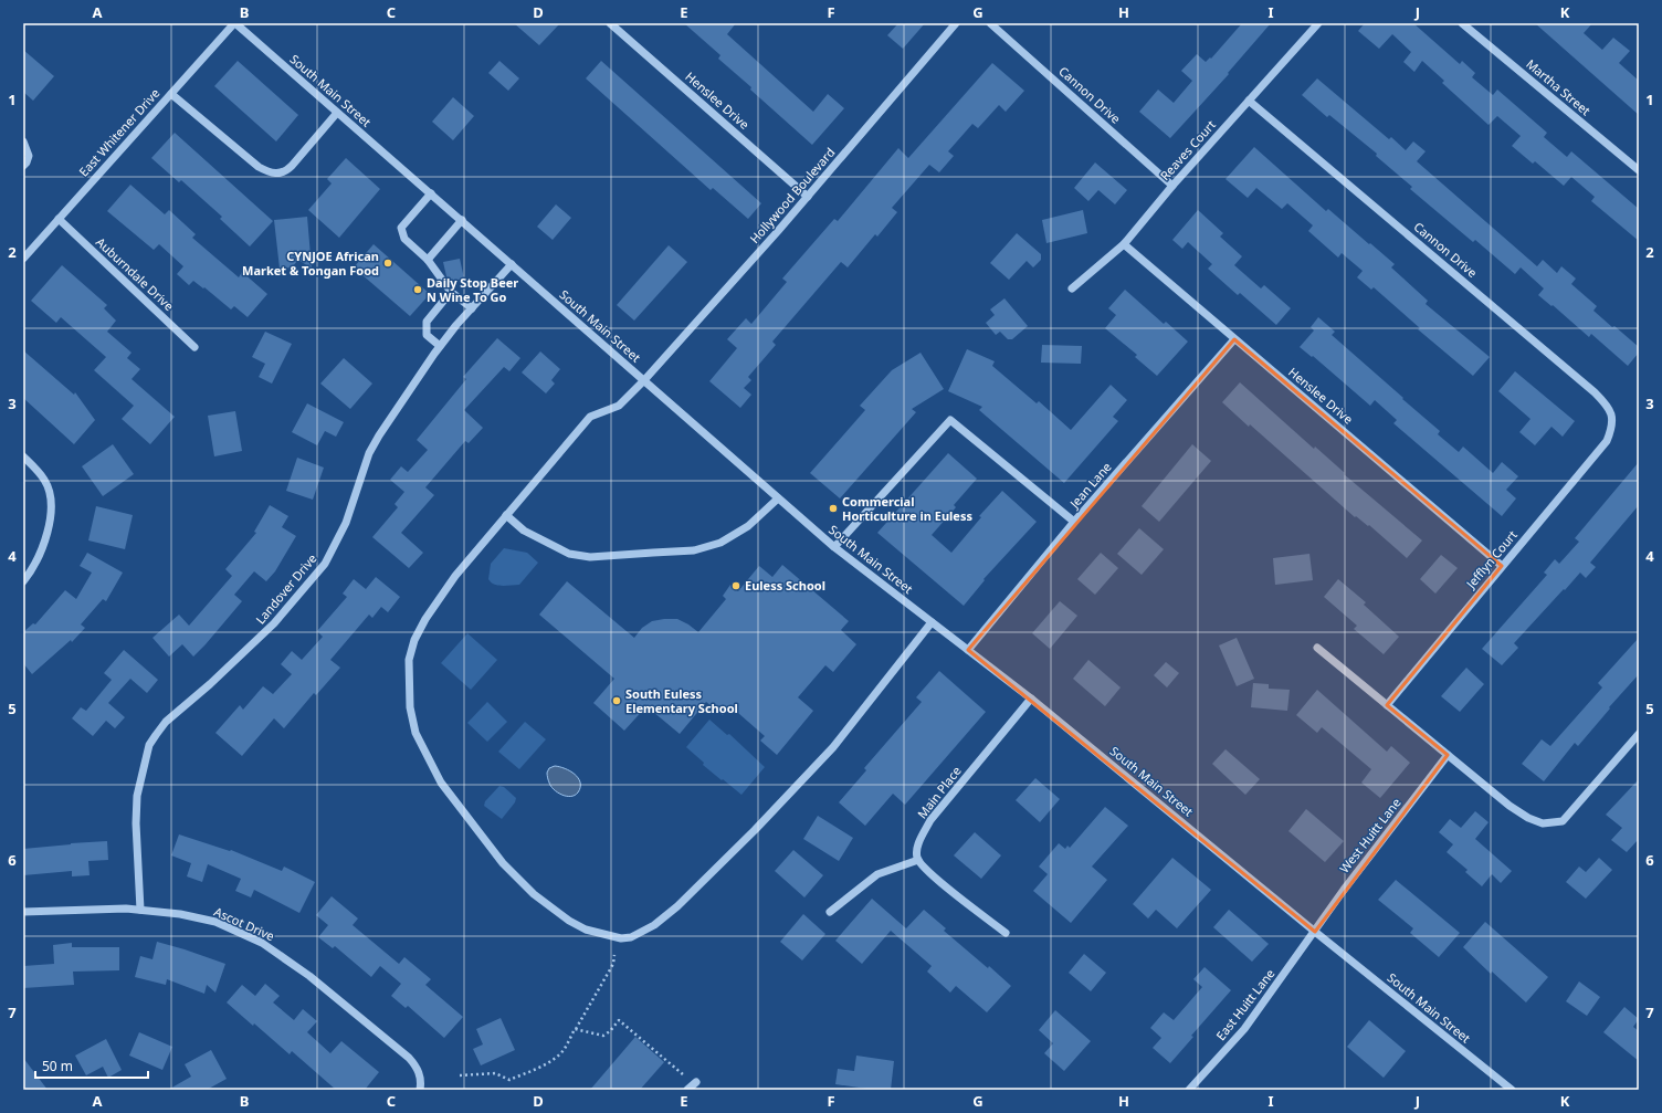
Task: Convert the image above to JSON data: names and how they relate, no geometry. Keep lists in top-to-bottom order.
{
  "streets": {
    "street": [
      "Martha Street",
      "South Main Street",
      "Cannon Drive",
      "Henslee Drive",
      "East Whitener Drive",
      "Reaves Court",
      "Hollywood Boulevard",
      "Auburndale Drive",
      "Jean Lane",
      "Jefflyn Court",
      "Landover Drive",
      "Main Place",
      "West Huitt Lane",
      "Ascot Drive",
      "East Huitt Lane"
    ]
  },
  "crossings": [
    ["South Main Street", "East Whitener Drive"],
    ["South Main Street", "Hollywood Boulevard"],
    ["South Main Street", "Jean Lane"],
    ["South Main Street", "Landover Drive"],
    ["South Main Street", "Main Place"],
    ["South Main Street", "West Huitt Lane"],
    ["South Main Street", "East Huitt Lane"],
    ["Cannon Drive", "Reaves Court"],
    ["Cannon Drive", "Jefflyn Court"],
    ["Henslee Drive", "Reaves Court"],
    ["Henslee Drive", "Hollywood Boulevard"],
    ["Henslee Drive", "Jean Lane"],
    ["Henslee Drive", "Jefflyn Court"],
    ["East Whitener Drive", "Auburndale Drive"],
    ["Landover Drive", "Ascot Drive"],
    ["West Huitt Lane", "East Huitt Lane"]
  ],
  "places": [
    "CYNJOE African Market & Tongan Food",
    "Daily Stop Beer N Wine To Go",
    "Commercial Horticulture in Euless",
    "Euless School",
    "South Euless Elementary School"
  ],
  "scale_bar": "50 m",
  "grid": {
    "columns": [
      "A",
      "B",
      "C",
      "D",
      "E",
      "F",
      "G",
      "H",
      "I",
      "J",
      "K"
    ],
    "rows": [
      "1",
      "2",
      "3",
      "4",
      "5",
      "6",
      "7"
    ]
  }
}
